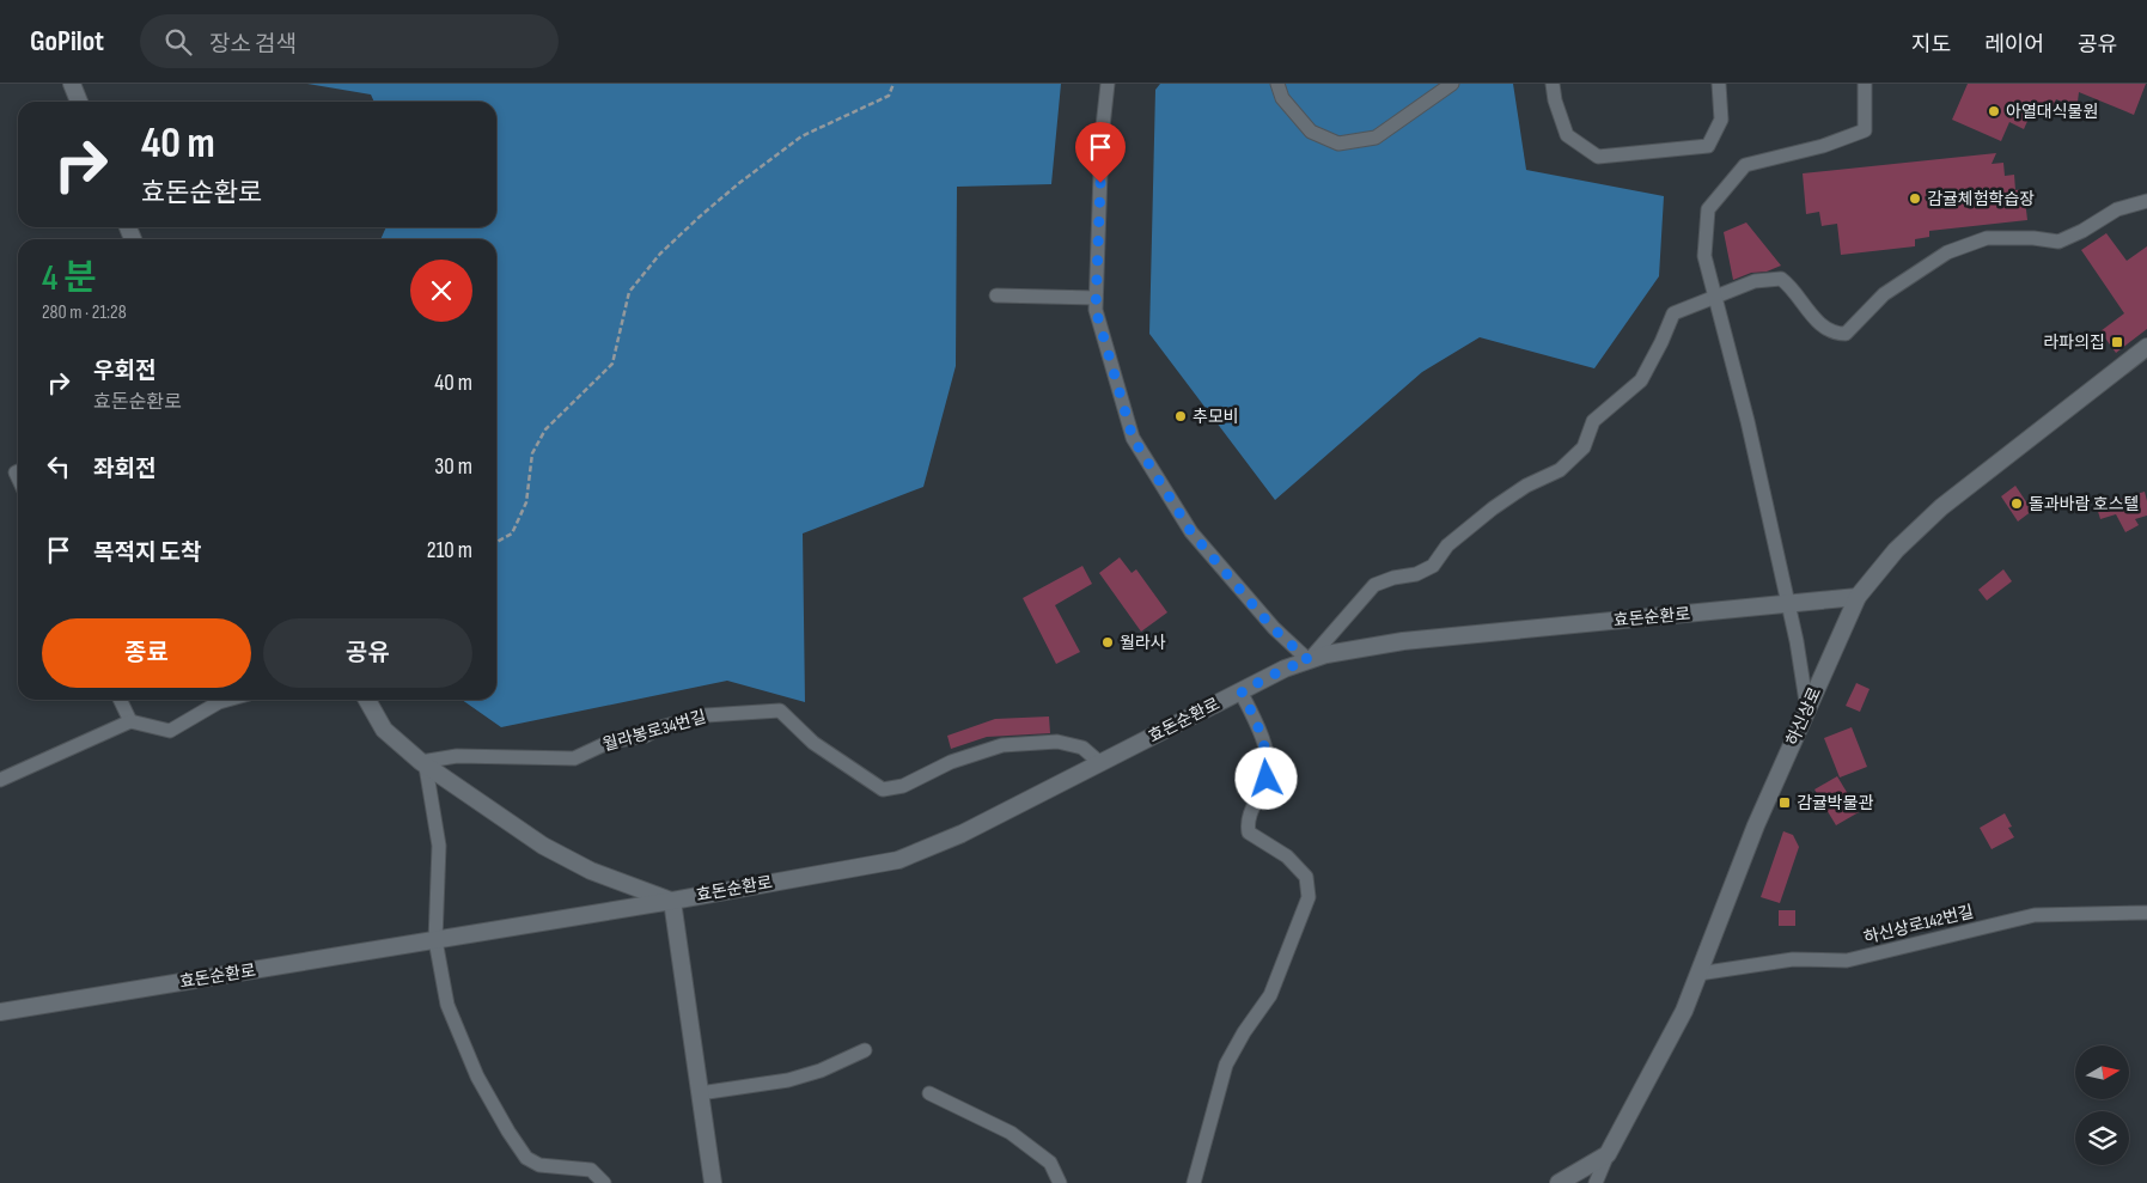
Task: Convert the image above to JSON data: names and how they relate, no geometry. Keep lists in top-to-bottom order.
{
  "streets": {
    "street": [
      "효돈순환로",
      "하신상로",
      "월라봉로34번길",
      "하신상로142번길"
    ]
  },
  "crossings": [
    ["효돈순환로", "하신상로"],
    ["효돈순환로", "월라봉로34번길"],
    ["하신상로", "하신상로142번길"]
  ],
  "places": {
    "other": [
      "아열대식물원",
      "감귤체험학습장",
      "추모비",
      "돌과바람 호스텔",
      "월라사"
    ],
    "transit": ["라파의집", "감귤박물관"]
  },
  "north": "right",
  "page": {
    "header": "GoPilot",
    "search": "장소 검색",
    "nav": ["지도", "레이어", "공유"],
    "turn": ["40 m", "효돈순환로"],
    "heading": ["4 분", "280 m · 21:28"],
    "list": [
      {
        "name": "우회전",
        "note": "효돈순환로",
        "value": "40 m"
      },
      {
        "name": "좌회전",
        "value": "30 m"
      },
      {
        "name": "목적지 도착",
        "value": "210 m"
      }
    ],
    "buttons": ["종료", "공유"]
  }
}
